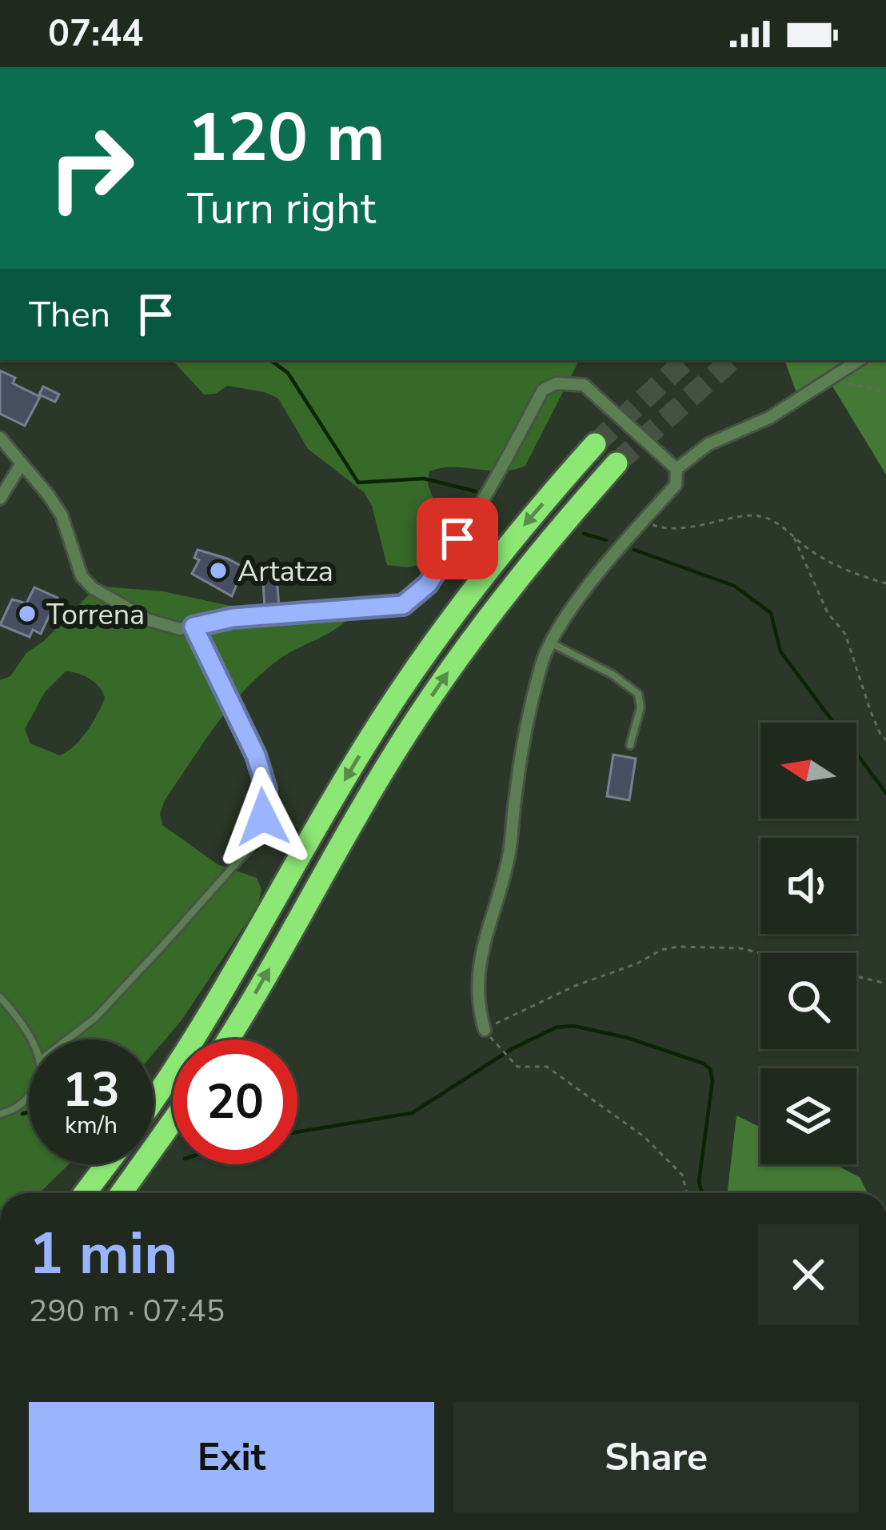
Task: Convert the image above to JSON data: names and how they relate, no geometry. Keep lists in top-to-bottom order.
{
  "places": ["Artatza", "Torrena"],
  "north": "left",
  "page": {
    "status": "07:44",
    "turn": ["120 m", "Turn right"],
    "then": "Then",
    "speed": "13 km/h",
    "limit": "20",
    "heading": ["1 min", "290 m · 07:45"],
    "buttons": ["Exit", "Share"]
  }
}
